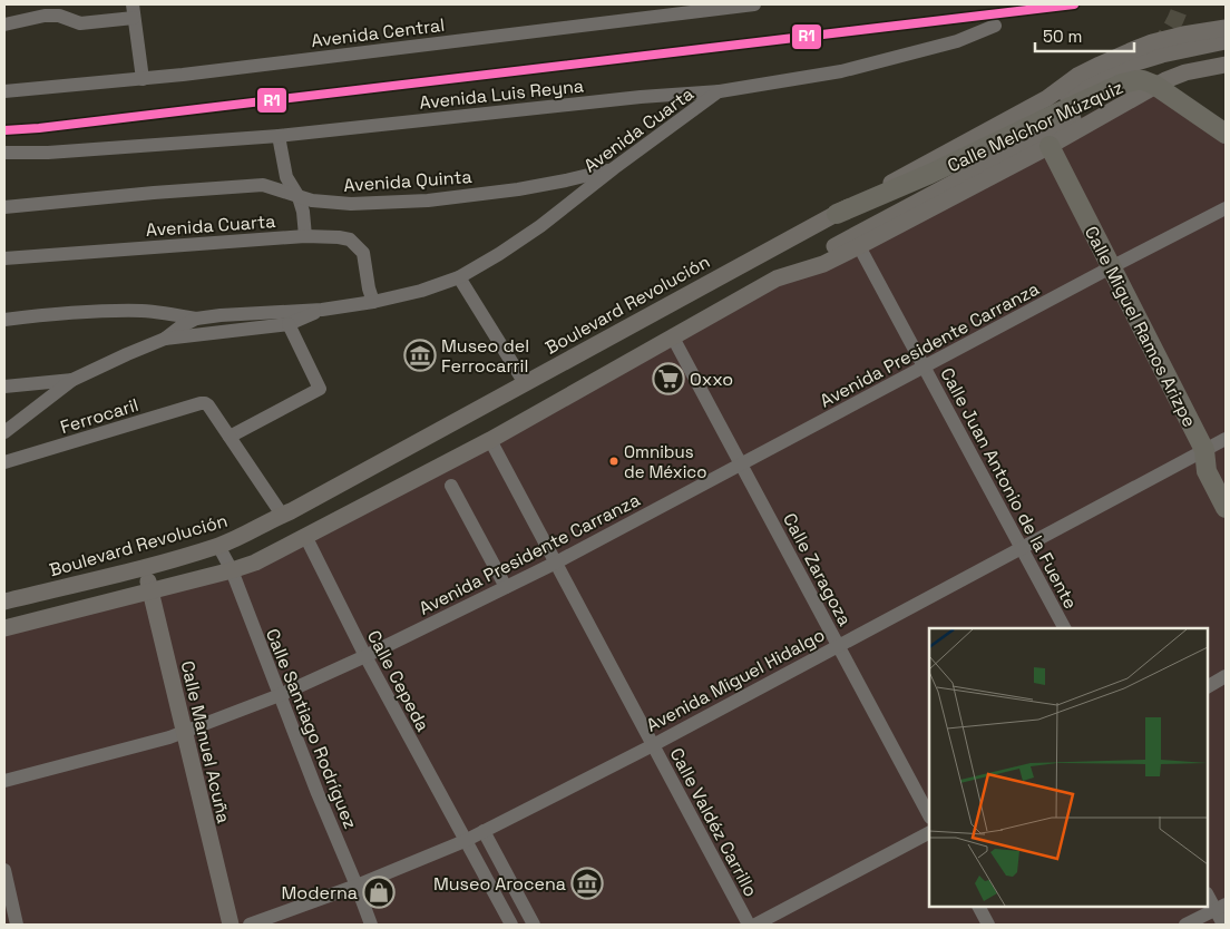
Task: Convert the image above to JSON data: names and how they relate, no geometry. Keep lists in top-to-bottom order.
{
  "streets": {
    "highway": ["Calle Melchor Múzquiz", "Calle Miguel Ramos Arizpe"],
    "main road": ["Boulevard Revolución", "Calle Manuel Acuña"],
    "street": [
      "Avenida Central",
      "Avenida Luis Reyna",
      "Avenida Cuarta",
      "Avenida Quinta",
      "Avenida Presidente Carranza",
      "Ferrocaril",
      "Calle Juan Antonio de la Fuente",
      "Calle Zaragoza",
      "Avenida Miguel Hidalgo",
      "Calle Cepeda",
      "Calle Santiago Rodríguez",
      "Calle Valdéz Carrillo"
    ]
  },
  "crossings": [
    ["Avenida Luis Reyna", "Avenida Cuarta"],
    ["Calle Melchor Múzquiz", "Boulevard Revolución"],
    ["Avenida Cuarta", "Avenida Quinta"],
    ["Boulevard Revolución", "Calle Santiago Rodríguez"],
    ["Boulevard Revolución", "Calle Manuel Acuña"],
    ["Calle Miguel Ramos Arizpe", "Avenida Presidente Carranza"],
    ["Calle Miguel Ramos Arizpe", "Avenida Miguel Hidalgo"],
    ["Avenida Presidente Carranza", "Calle Juan Antonio de la Fuente"],
    ["Avenida Presidente Carranza", "Calle Zaragoza"],
    ["Avenida Presidente Carranza", "Calle Cepeda"],
    ["Avenida Presidente Carranza", "Calle Santiago Rodríguez"],
    ["Avenida Presidente Carranza", "Calle Manuel Acuña"],
    ["Avenida Presidente Carranza", "Calle Valdéz Carrillo"],
    ["Calle Juan Antonio de la Fuente", "Avenida Miguel Hidalgo"],
    ["Calle Zaragoza", "Avenida Miguel Hidalgo"],
    ["Avenida Miguel Hidalgo", "Calle Cepeda"],
    ["Avenida Miguel Hidalgo", "Calle Santiago Rodríguez"],
    ["Avenida Miguel Hidalgo", "Calle Valdéz Carrillo"]
  ],
  "places": {
    "museum": ["Museo del Ferrocarril", "Museo Arocena"],
    "supermarket": ["Oxxo"],
    "other": ["Omnibus de México"],
    "shop": ["Moderna"]
  },
  "lines": ["transit line R1"],
  "scale_bar": "50 m"
}
